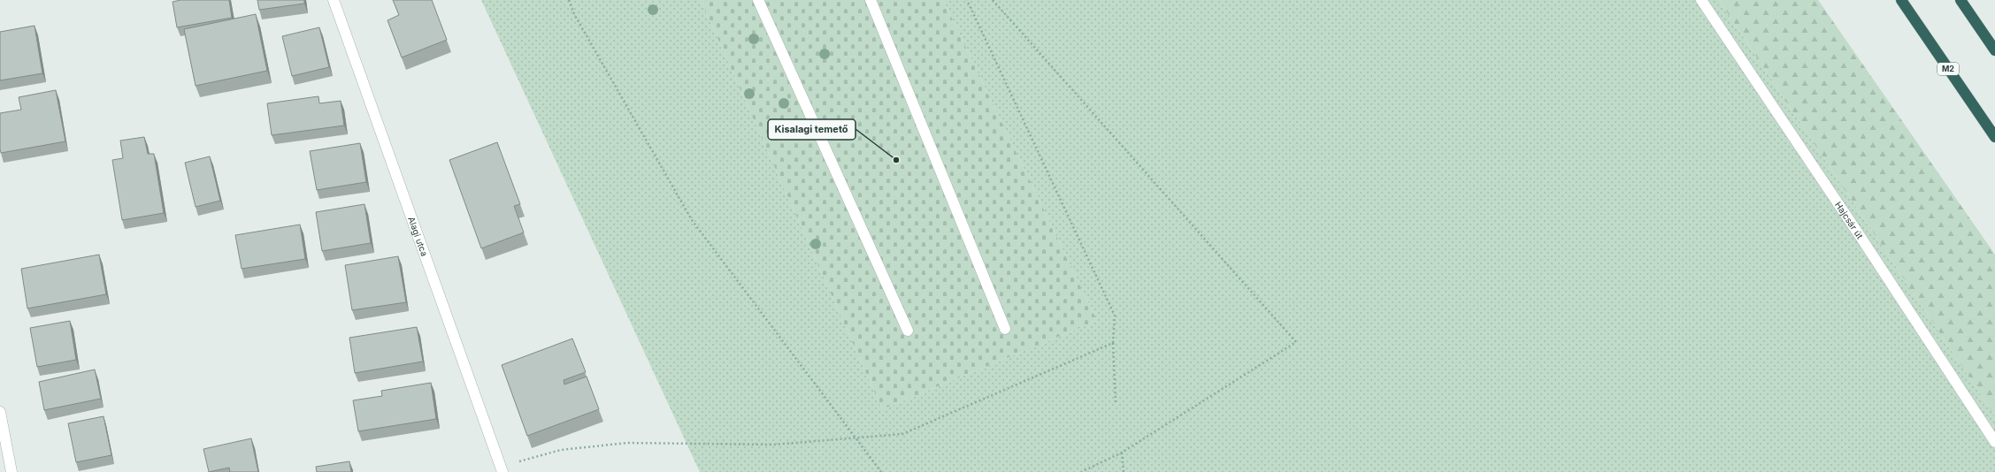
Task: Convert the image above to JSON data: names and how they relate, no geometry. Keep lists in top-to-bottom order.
{
  "streets": {
    "highway": ["M2"],
    "street": ["Hajcsár út", "Alagi utca"]
  },
  "places": ["Kisalagi temető"]
}
